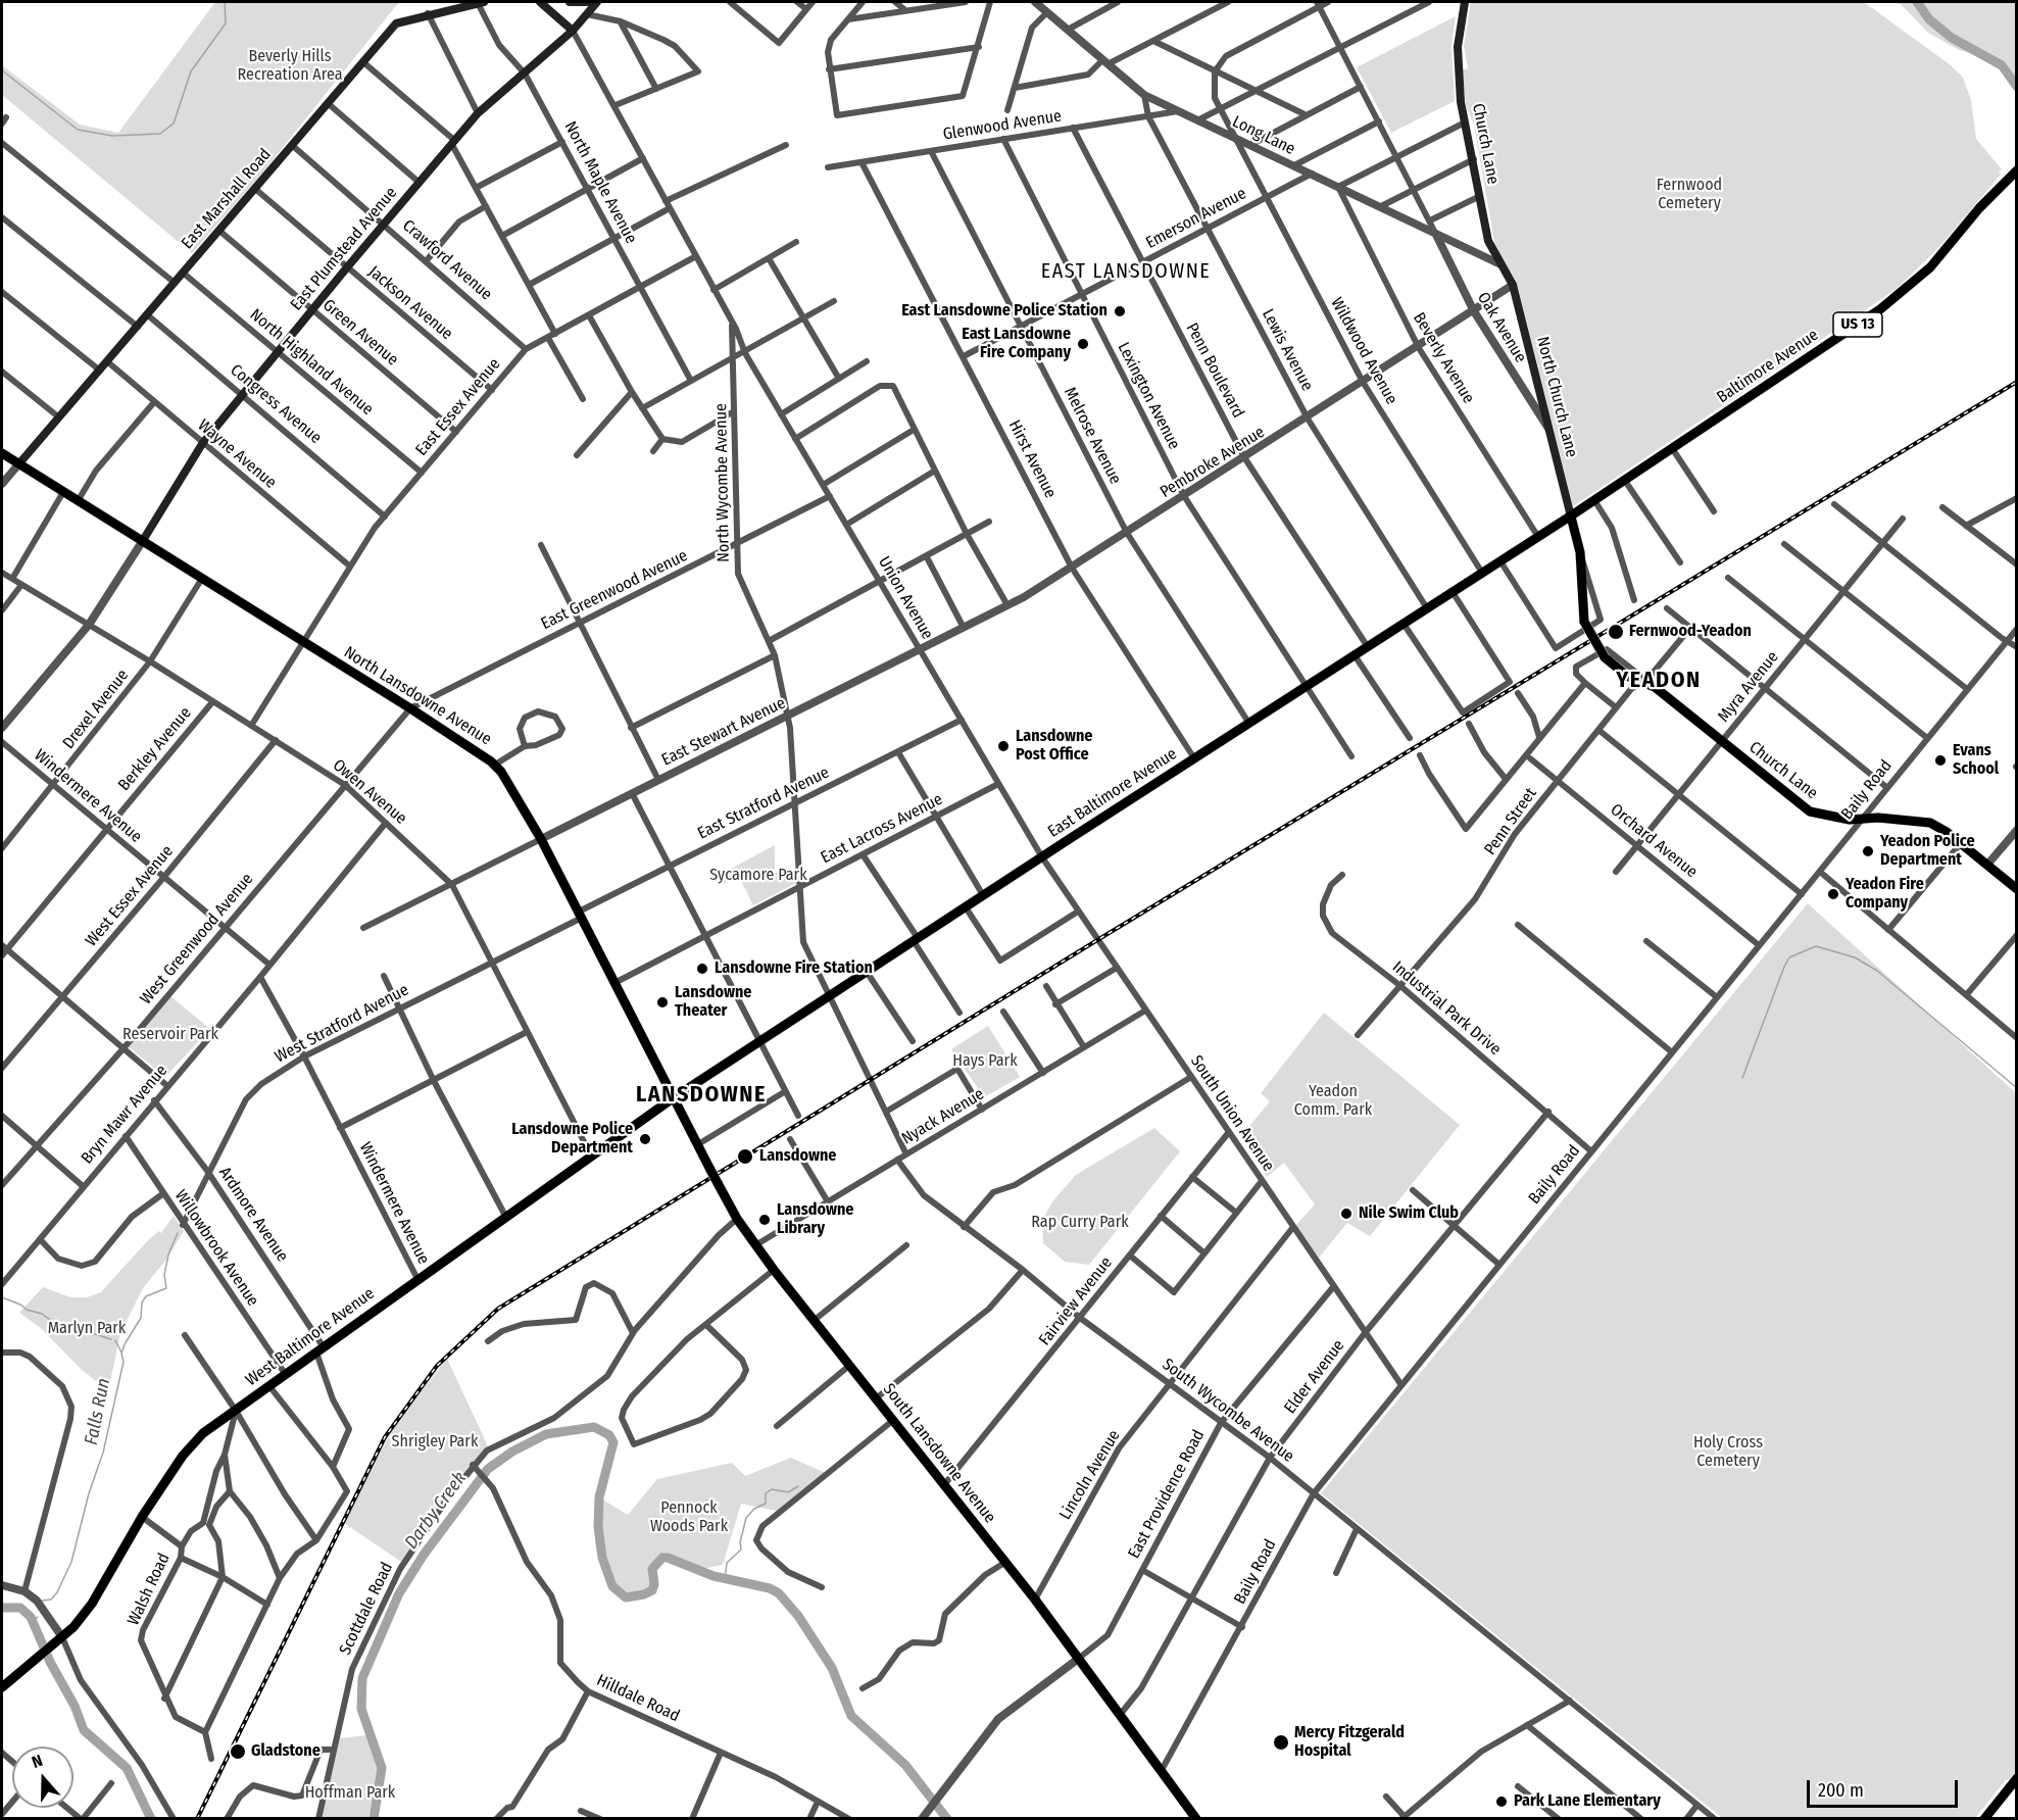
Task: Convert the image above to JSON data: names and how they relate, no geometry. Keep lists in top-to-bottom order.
{
  "streets": {
    "main road": [
      "Church Lane",
      "East Marshall Road",
      "East Plumstead Avenue",
      "US 13",
      "Baltimore Avenue",
      "North Church Lane",
      "North Lansdowne Avenue",
      "East Baltimore Avenue",
      "West Baltimore Avenue",
      "South Lansdowne Avenue"
    ],
    "street": [
      "Glenwood Avenue",
      "Long Lane",
      "North Maple Avenue",
      "Emerson Avenue",
      "Crawford Avenue",
      "Jackson Avenue",
      "Oak Avenue",
      "Green Avenue",
      "Lewis Avenue",
      "Wildwood Avenue",
      "Beverly Avenue",
      "North Highland Avenue",
      "Penn Boulevard",
      "Lexington Avenue",
      "Congress Avenue",
      "East Essex Avenue",
      "Melrose Avenue",
      "Wayne Avenue",
      "Hirst Avenue",
      "Pembroke Avenue",
      "North Wycombe Avenue",
      "East Greenwood Avenue",
      "Union Avenue",
      "Myra Avenue",
      "Drexel Avenue",
      "East Stewart Avenue",
      "Berkley Avenue",
      "Baily Road",
      "Owen Avenue",
      "Windermere Avenue",
      "East Stratford Avenue",
      "Penn Street",
      "East Lacross Avenue",
      "Orchard Avenue",
      "West Essex Avenue",
      "West Greenwood Avenue",
      "Industrial Park Drive",
      "West Stratford Avenue",
      "South Union Avenue",
      "Bryn Mawr Avenue",
      "Nyack Avenue",
      "Ardmore Avenue",
      "Willowbrook Avenue",
      "Fairview Avenue",
      "Elder Avenue",
      "South Wycombe Avenue",
      "Lincoln Avenue",
      "East Providence Road",
      "Walsh Road",
      "Scottdale Road",
      "Hilldale Road"
    ]
  },
  "crossings": [
    ["Glenwood Avenue", "Long Lane"],
    ["Glenwood Avenue", "Lewis Avenue"],
    ["Glenwood Avenue", "Penn Boulevard"],
    ["Glenwood Avenue", "Lexington Avenue"],
    ["Glenwood Avenue", "Melrose Avenue"],
    ["Glenwood Avenue", "Hirst Avenue"],
    ["Long Lane", "Church Lane"],
    ["Long Lane", "Emerson Avenue"],
    ["Long Lane", "Oak Avenue"],
    ["Long Lane", "Lewis Avenue"],
    ["Long Lane", "Wildwood Avenue"],
    ["Long Lane", "Beverly Avenue"],
    ["Church Lane", "North Church Lane"],
    ["Church Lane", "Pembroke Avenue"],
    ["Church Lane", "Myra Avenue"],
    ["Church Lane", "Baily Road"],
    ["Church Lane", "Penn Street"],
    ["North Maple Avenue", "East Marshall Road"],
    ["North Maple Avenue", "East Plumstead Avenue"],
    ["North Maple Avenue", "East Essex Avenue"],
    ["East Marshall Road", "Crawford Avenue"],
    ["East Marshall Road", "Jackson Avenue"],
    ["East Marshall Road", "Green Avenue"],
    ["East Marshall Road", "North Highland Avenue"],
    ["East Marshall Road", "Congress Avenue"],
    ["East Marshall Road", "Wayne Avenue"],
    ["East Marshall Road", "North Lansdowne Avenue"],
    ["Emerson Avenue", "Lewis Avenue"],
    ["Emerson Avenue", "Wildwood Avenue"],
    ["Emerson Avenue", "Penn Boulevard"],
    ["Emerson Avenue", "Lexington Avenue"],
    ["Emerson Avenue", "Melrose Avenue"],
    ["Emerson Avenue", "Hirst Avenue"],
    ["East Plumstead Avenue", "Crawford Avenue"],
    ["East Plumstead Avenue", "Jackson Avenue"],
    ["East Plumstead Avenue", "Green Avenue"],
    ["East Plumstead Avenue", "North Highland Avenue"],
    ["East Plumstead Avenue", "Congress Avenue"],
    ["East Plumstead Avenue", "Wayne Avenue"],
    ["East Plumstead Avenue", "North Wycombe Avenue"],
    ["East Plumstead Avenue", "North Lansdowne Avenue"],
    ["Crawford Avenue", "East Essex Avenue"],
    ["Jackson Avenue", "East Essex Avenue"],
    ["Oak Avenue", "North Church Lane"],
    ["Oak Avenue", "Pembroke Avenue"],
    ["Green Avenue", "East Essex Avenue"],
    ["Lewis Avenue", "Pembroke Avenue"],
    ["Lewis Avenue", "East Baltimore Avenue"],
    ["Wildwood Avenue", "Pembroke Avenue"],
    ["Wildwood Avenue", "East Baltimore Avenue"],
    ["Beverly Avenue", "Pembroke Avenue"],
    ["Beverly Avenue", "East Baltimore Avenue"],
    ["North Highland Avenue", "East Essex Avenue"],
    ["Baltimore Avenue", "North Church Lane"],
    ["Baltimore Avenue", "East Baltimore Avenue"],
    ["Penn Boulevard", "Pembroke Avenue"],
    ["Penn Boulevard", "East Baltimore Avenue"],
    ["Lexington Avenue", "Pembroke Avenue"],
    ["Lexington Avenue", "East Baltimore Avenue"],
    ["North Church Lane", "Pembroke Avenue"],
    ["North Church Lane", "East Baltimore Avenue"],
    ["Congress Avenue", "East Essex Avenue"],
    ["East Essex Avenue", "Wayne Avenue"],
    ["East Essex Avenue", "North Wycombe Avenue"],
    ["East Essex Avenue", "North Lansdowne Avenue"],
    ["Melrose Avenue", "Pembroke Avenue"],
    ["Melrose Avenue", "East Baltimore Avenue"],
    ["Hirst Avenue", "Pembroke Avenue"],
    ["Hirst Avenue", "East Baltimore Avenue"],
    ["Pembroke Avenue", "Union Avenue"],
    ["Pembroke Avenue", "East Stewart Avenue"],
    ["North Wycombe Avenue", "East Greenwood Avenue"],
    ["North Wycombe Avenue", "Union Avenue"],
    ["North Wycombe Avenue", "East Stewart Avenue"],
    ["North Wycombe Avenue", "East Baltimore Avenue"],
    ["North Wycombe Avenue", "East Stratford Avenue"],
    ["North Wycombe Avenue", "East Lacross Avenue"],
    ["East Greenwood Avenue", "Union Avenue"],
    ["East Greenwood Avenue", "North Lansdowne Avenue"],
    ["East Greenwood Avenue", "West Greenwood Avenue"],
    ["Union Avenue", "East Stewart Avenue"],
    ["Union Avenue", "East Baltimore Avenue"],
    ["Union Avenue", "East Stratford Avenue"],
    ["Union Avenue", "East Lacross Avenue"],
    ["Union Avenue", "South Union Avenue"],
    ["Myra Avenue", "Orchard Avenue"],
    ["North Lansdowne Avenue", "Drexel Avenue"],
    ["North Lansdowne Avenue", "East Stewart Avenue"],
    ["North Lansdowne Avenue", "East Baltimore Avenue"],
    ["North Lansdowne Avenue", "East Stratford Avenue"],
    ["North Lansdowne Avenue", "East Lacross Avenue"],
    ["North Lansdowne Avenue", "West Greenwood Avenue"],
    ["North Lansdowne Avenue", "West Stratford Avenue"],
    ["North Lansdowne Avenue", "West Baltimore Avenue"],
    ["North Lansdowne Avenue", "South Lansdowne Avenue"],
    ["Drexel Avenue", "Owen Avenue"],
    ["Drexel Avenue", "Windermere Avenue"],
    ["Berkley Avenue", "Owen Avenue"],
    ["Berkley Avenue", "Windermere Avenue"],
    ["Baily Road", "Orchard Avenue"],
    ["Baily Road", "Industrial Park Drive"],
    ["Baily Road", "South Union Avenue"],
    ["Baily Road", "South Wycombe Avenue"],
    ["Baily Road", "South Lansdowne Avenue"],
    ["Owen Avenue", "West Essex Avenue"],
    ["Owen Avenue", "West Greenwood Avenue"],
    ["Owen Avenue", "West Stratford Avenue"],
    ["Owen Avenue", "Bryn Mawr Avenue"],
    ["Owen Avenue", "West Baltimore Avenue"],
    ["East Baltimore Avenue", "South Union Avenue"],
    ["East Baltimore Avenue", "West Baltimore Avenue"],
    ["East Baltimore Avenue", "South Lansdowne Avenue"],
    ["Windermere Avenue", "West Essex Avenue"],
    ["Windermere Avenue", "West Greenwood Avenue"],
    ["Windermere Avenue", "West Stratford Avenue"],
    ["Windermere Avenue", "Bryn Mawr Avenue"],
    ["Windermere Avenue", "West Baltimore Avenue"],
    ["East Stratford Avenue", "West Stratford Avenue"],
    ["Penn Street", "Orchard Avenue"],
    ["Penn Street", "Industrial Park Drive"],
    ["Industrial Park Drive", "Elder Avenue"],
    ["West Stratford Avenue", "Ardmore Avenue"],
    ["West Stratford Avenue", "Willowbrook Avenue"],
    ["South Union Avenue", "Nyack Avenue"],
    ["South Union Avenue", "Fairview Avenue"],
    ["South Union Avenue", "Elder Avenue"],
    ["South Union Avenue", "Lincoln Avenue"],
    ["South Union Avenue", "East Providence Road"],
    ["Bryn Mawr Avenue", "Ardmore Avenue"],
    ["Bryn Mawr Avenue", "Willowbrook Avenue"],
    ["Nyack Avenue", "South Wycombe Avenue"],
    ["Nyack Avenue", "South Lansdowne Avenue"],
    ["Ardmore Avenue", "West Baltimore Avenue"],
    ["Willowbrook Avenue", "West Baltimore Avenue"],
    ["Fairview Avenue", "South Wycombe Avenue"],
    ["Fairview Avenue", "South Lansdowne Avenue"],
    ["West Baltimore Avenue", "South Lansdowne Avenue"],
    ["Elder Avenue", "South Wycombe Avenue"],
    ["Elder Avenue", "South Lansdowne Avenue"],
    ["South Wycombe Avenue", "Lincoln Avenue"],
    ["South Wycombe Avenue", "East Providence Road"],
    ["South Lansdowne Avenue", "Lincoln Avenue"],
    ["South Lansdowne Avenue", "East Providence Road"],
    ["South Lansdowne Avenue", "Scottdale Road"],
    ["Scottdale Road", "Hilldale Road"]
  ],
  "districts": ["EAST LANSDOWNE", "YEADON", "LANSDOWNE"],
  "water": ["Falls Run", "Darby Creek"],
  "parks": [
    "Beverly Hills Recreation Area",
    "Fernwood Cemetery",
    "Sycamore Park",
    "Reservoir Park",
    "Hays Park",
    "Yeadon Comm. Park",
    "Rap Curry Park",
    "Marlyn Park",
    "Shrigley Park",
    "Holy Cross Cemetery",
    "Pennock Woods Park",
    "Hoffman Park"
  ],
  "places": [
    "East Lansdowne Police Station",
    "East Lansdowne Fire Company",
    "Fernwood-Yeadon",
    "Lansdowne Post Office",
    "Evans School",
    "Yeadon Police Department",
    "Yeadon Fire Company",
    "Lansdowne Fire Station",
    "Lansdowne Theater",
    "Lansdowne Police Department",
    "Lansdowne",
    "Nile Swim Club",
    "Lansdowne Library",
    "Mercy Fitzgerald Hospital",
    "Gladstone",
    "Park Lane Elementary"
  ],
  "scale_bar": "200 m",
  "north": "top"
}
